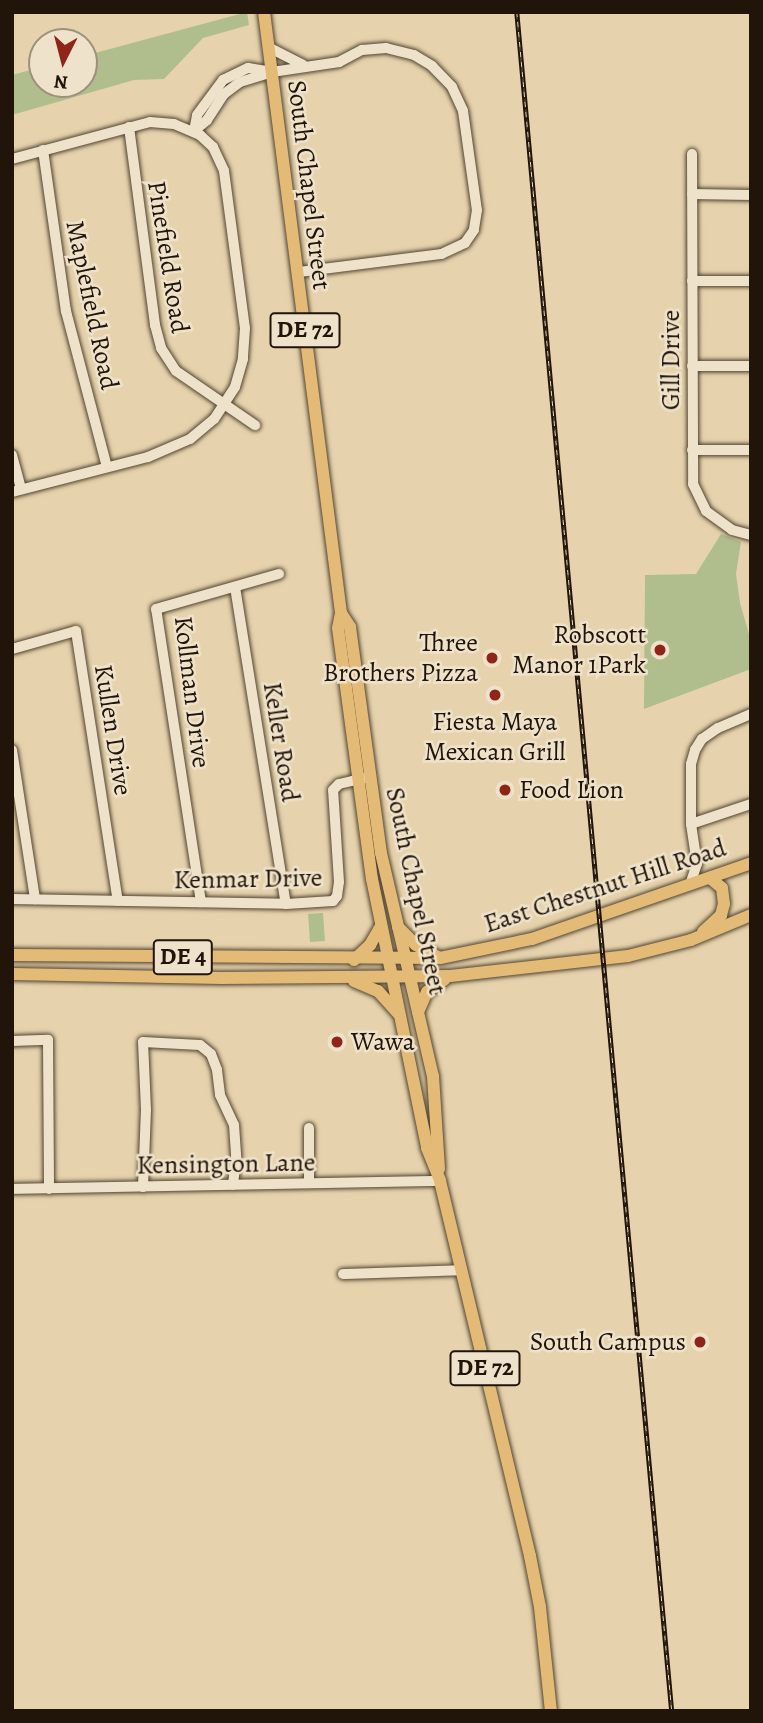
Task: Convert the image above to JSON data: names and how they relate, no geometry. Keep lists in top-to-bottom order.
{
  "streets": {
    "main road": [
      "South Chapel Street",
      "DE 72",
      "East Chestnut Hill Road",
      "DE 4"
    ],
    "street": [
      "Pinefield Road",
      "Maplefield Road",
      "Gill Drive",
      "Kollman Drive",
      "Kullen Drive",
      "Keller Road",
      "Kenmar Drive",
      "Kensington Lane"
    ]
  },
  "crossings": [
    ["South Chapel Street", "Kenmar Drive"],
    ["South Chapel Street", "East Chestnut Hill Road"],
    ["South Chapel Street", "Kensington Lane"],
    ["Kollman Drive", "Keller Road"],
    ["Kollman Drive", "Kenmar Drive"],
    ["Kullen Drive", "Kenmar Drive"],
    ["Keller Road", "Kenmar Drive"]
  ],
  "places": [
    "Robscott Manor 1Park",
    "Three Brothers Pizza",
    "Fiesta Maya Mexican Grill",
    "Food Lion",
    "Wawa",
    "South Campus"
  ],
  "north": "bottom"
}
